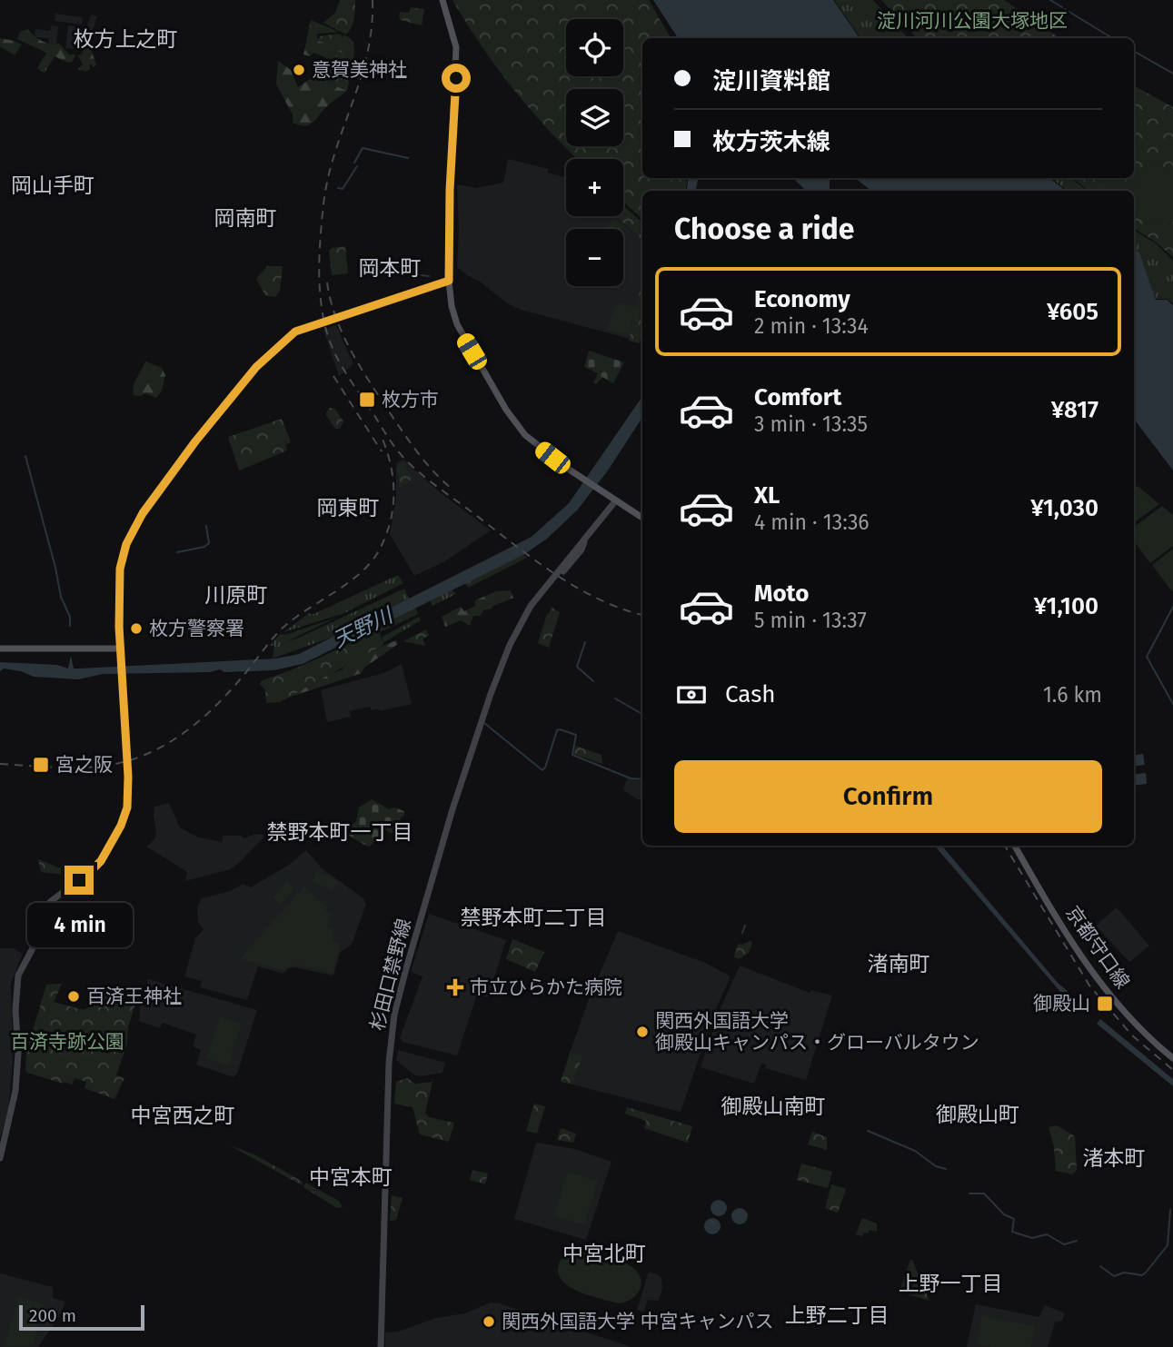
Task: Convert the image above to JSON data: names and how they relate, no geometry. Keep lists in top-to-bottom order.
{
  "streets": {
    "main road": ["京都守口線", "杉田口禁野線"]
  },
  "districts": [
    "枚方上之町",
    "岡山手町",
    "岡南町",
    "岡本町",
    "岡東町",
    "川原町",
    "禁野本町一丁目",
    "禁野本町二丁目",
    "渚南町",
    "御殿山南町",
    "御殿山町",
    "中宮西之町",
    "渚本町",
    "中宮本町",
    "中宮北町",
    "上野一丁目",
    "上野二丁目"
  ],
  "water": ["天野川"],
  "parks": ["淀川河川公園大塚地区", "百済寺跡公園"],
  "places": {
    "other": [
      "意賀美神社",
      "枚方警察署",
      "百済王神社",
      "関西外国語大学 御殿山キャンパス・グローバルタウン",
      "関西外国語大学 中宮キャンパス"
    ],
    "transit": ["枚方市", "宮之阪", "御殿山"],
    "health": ["市立ひらかた病院"]
  },
  "scale_bar": "200 m",
  "page": {
    "map_buttons": ["+", "−"],
    "banner": ["淀川資料館", "枚方茨木線"],
    "heading": "Choose a ride",
    "list": [
      {
        "name": "Economy",
        "note": "2 min · 13:34",
        "value": "¥605"
      },
      {
        "name": "Comfort",
        "note": "3 min · 13:35",
        "value": "¥817"
      },
      {
        "name": "XL",
        "note": "4 min · 13:36",
        "value": "¥1,030"
      },
      {
        "name": "Moto",
        "note": "5 min · 13:37",
        "value": "¥1,100"
      }
    ],
    "pay": ["Cash", "1.6 km"],
    "buttons": "Confirm",
    "bubble": "4 min",
    "scale": "200 m"
  }
}
